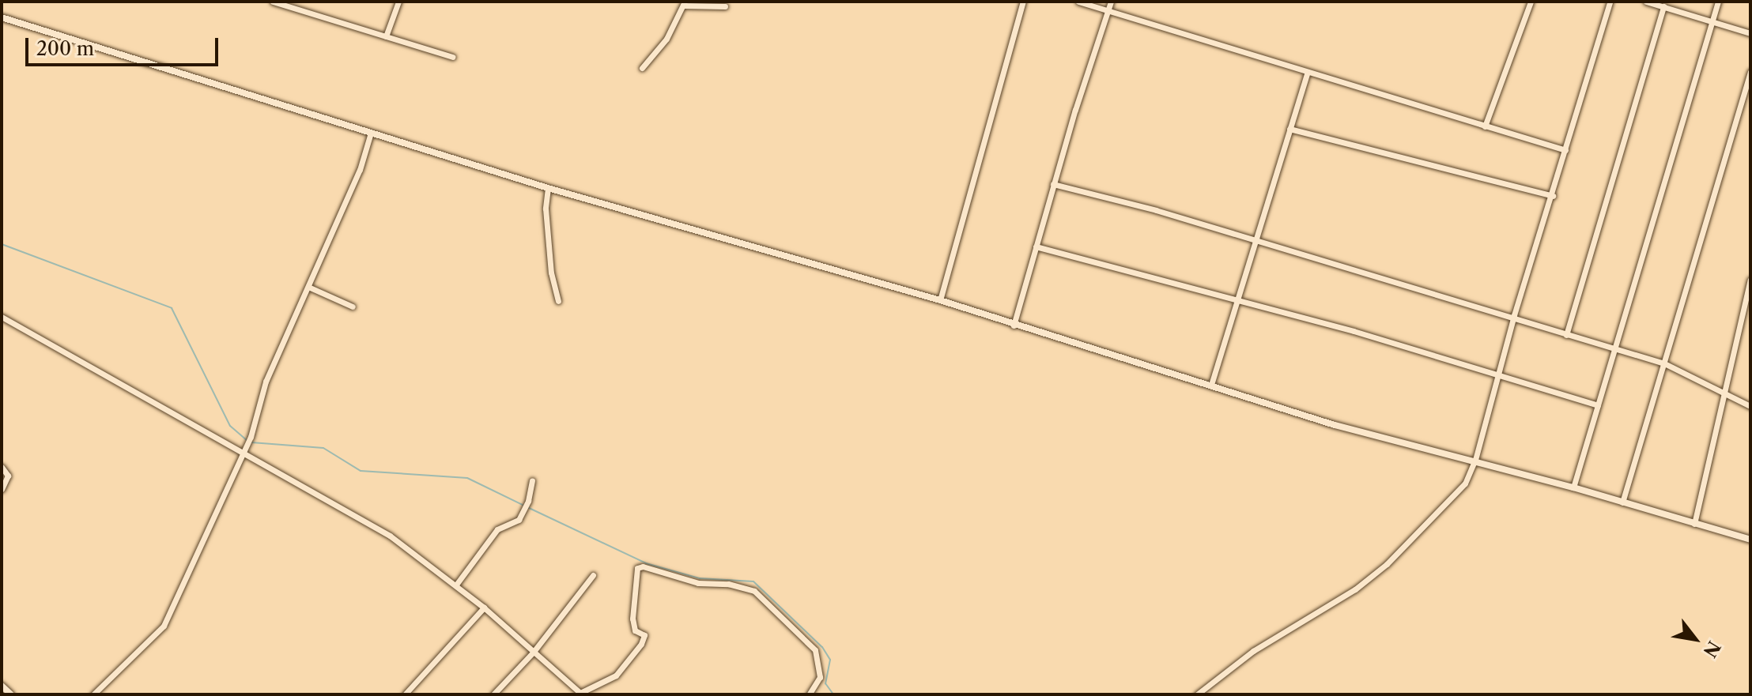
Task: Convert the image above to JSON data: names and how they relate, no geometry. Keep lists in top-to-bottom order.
{
  "scale_bar": "200 m",
  "north": "bottom right"
}
